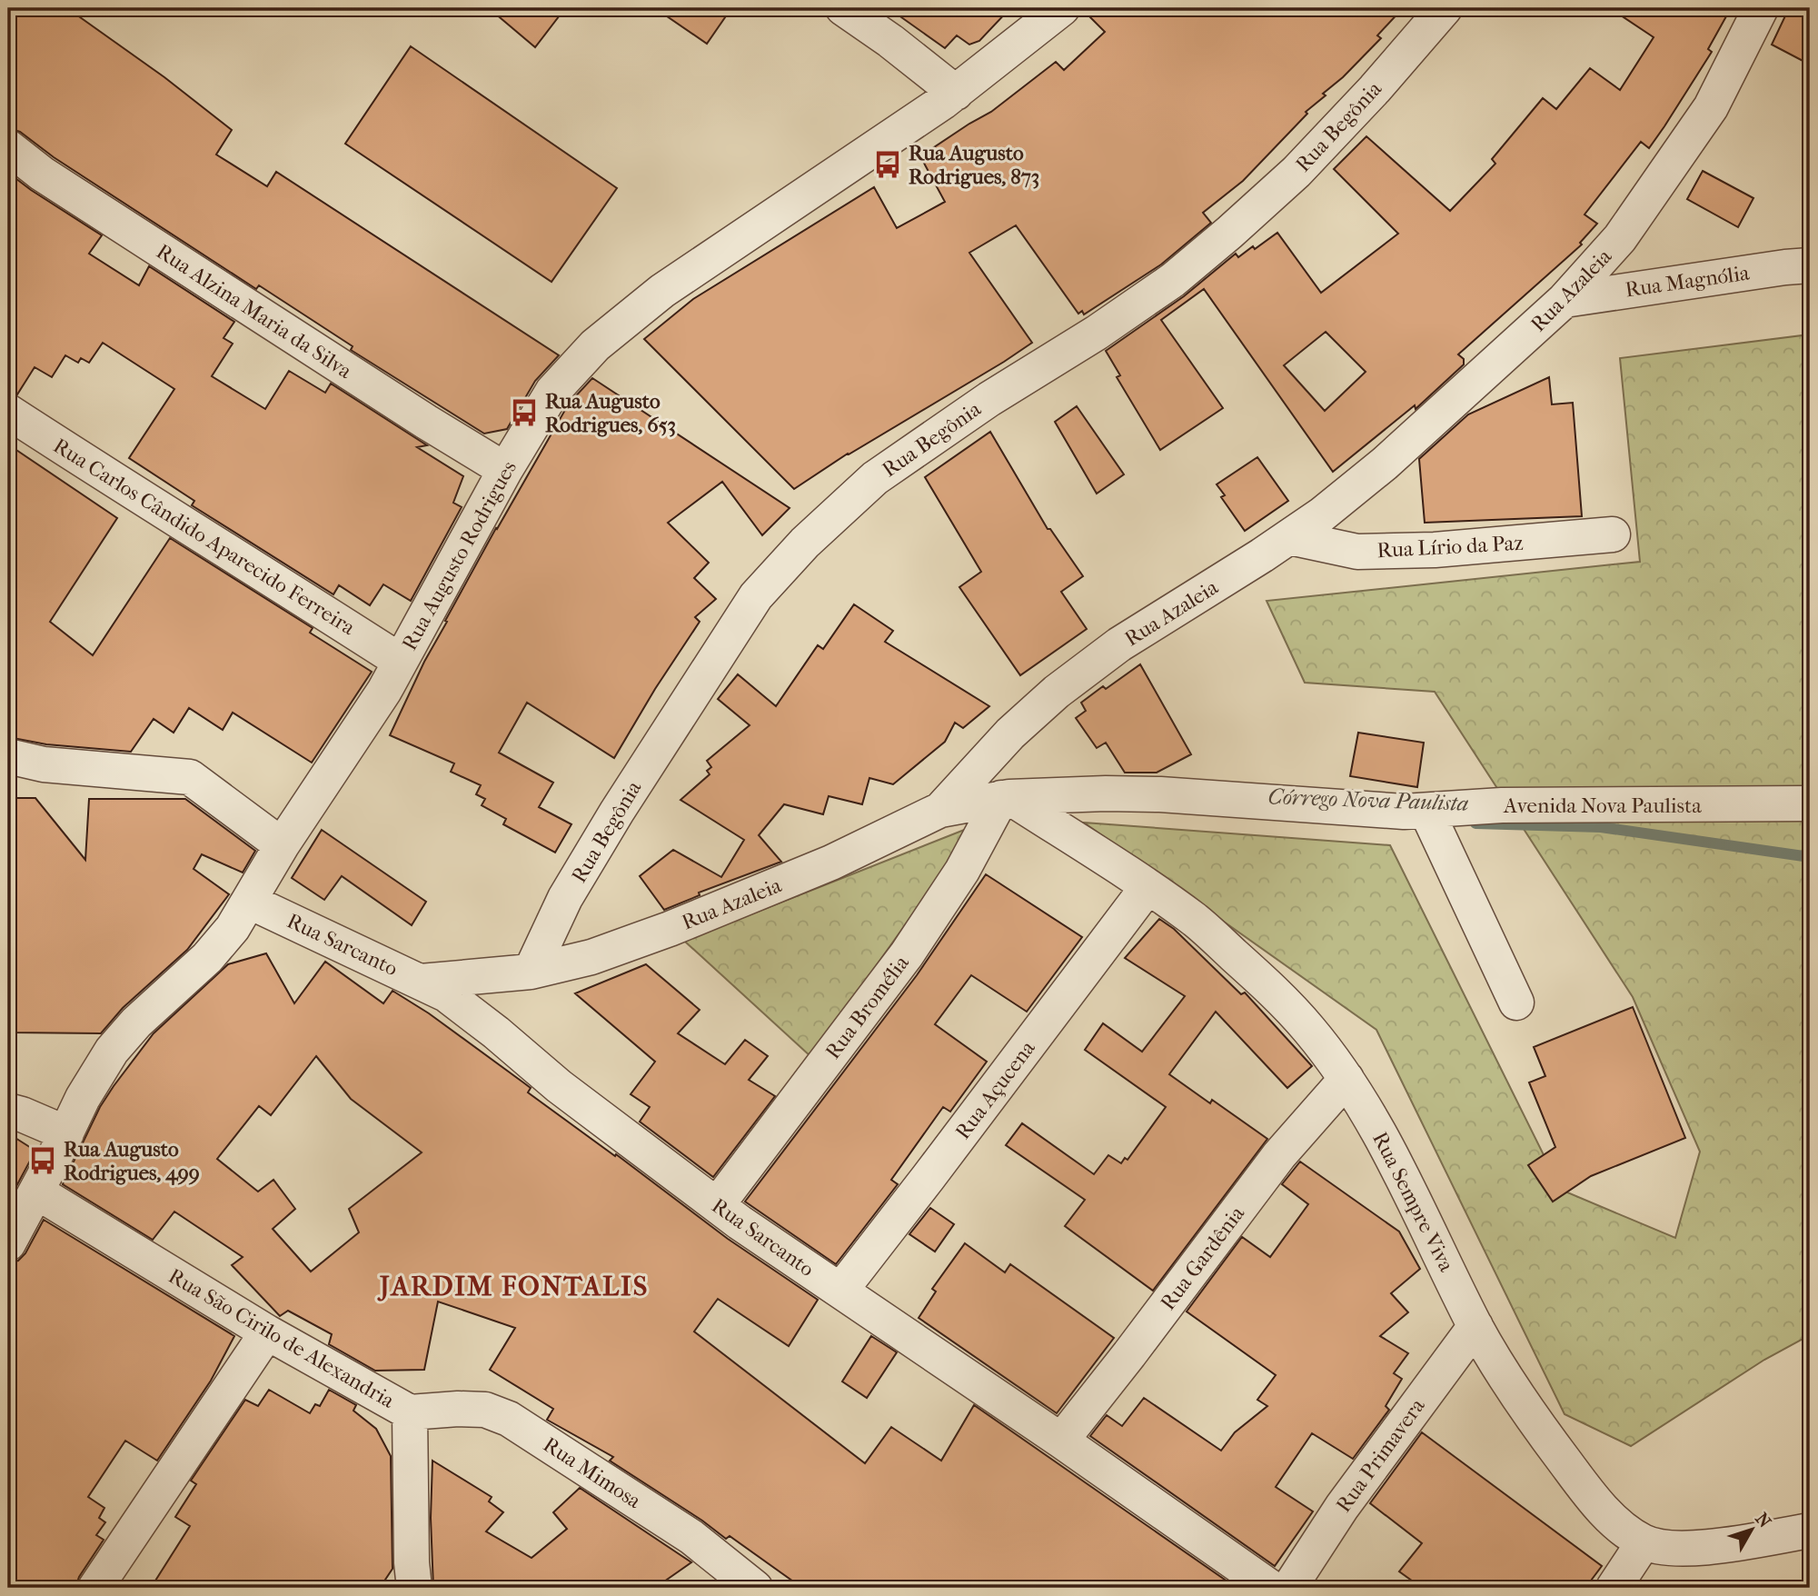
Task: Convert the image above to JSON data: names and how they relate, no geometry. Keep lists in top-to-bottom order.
{
  "streets": {
    "street": [
      "Rua Begônia",
      "Rua Magnólia",
      "Rua Azaleia",
      "Rua Alzina Maria da Silva",
      "Rua Carlos Cândido Aparecido Ferreira",
      "Rua Lírio da Paz",
      "Rua Augusto Rodrigues",
      "Avenida Nova Paulista",
      "Rua Sarcanto",
      "Rua Bromélia",
      "Rua Açucena",
      "Rua Sempre Viva",
      "Rua Gardênia",
      "Rua São Cirilo de Alexandria",
      "Rua Primavera",
      "Rua Mimosa"
    ]
  },
  "crossings": [
    ["Rua Begônia", "Rua Azaleia"],
    ["Rua Magnólia", "Rua Azaleia"],
    ["Rua Azaleia", "Rua Lírio da Paz"],
    ["Rua Azaleia", "Avenida Nova Paulista"],
    ["Rua Azaleia", "Rua Sarcanto"],
    ["Rua Alzina Maria da Silva", "Rua Augusto Rodrigues"],
    ["Rua Carlos Cândido Aparecido Ferreira", "Rua Augusto Rodrigues"],
    ["Rua Augusto Rodrigues", "Rua Sarcanto"],
    ["Rua Augusto Rodrigues", "Rua São Cirilo de Alexandria"],
    ["Avenida Nova Paulista", "Rua Bromélia"],
    ["Avenida Nova Paulista", "Rua Sempre Viva"],
    ["Rua Sarcanto", "Rua Bromélia"],
    ["Rua Sarcanto", "Rua Açucena"],
    ["Rua Sarcanto", "Rua Gardênia"],
    ["Rua Bromélia", "Rua Sempre Viva"],
    ["Rua Açucena", "Rua Sempre Viva"],
    ["Rua Sempre Viva", "Rua Gardênia"],
    ["Rua Sempre Viva", "Rua Primavera"],
    ["Rua São Cirilo de Alexandria", "Rua Mimosa"]
  ],
  "districts": ["JARDIM FONTALIS"],
  "water": ["Córrego Nova Paulista"],
  "places": {
    "bus stop": ["Rua Augusto Rodrigues, 873", "Rua Augusto Rodrigues, 653", "Rua Augusto Rodrigues, 499"]
  },
  "north": "top right"
}
